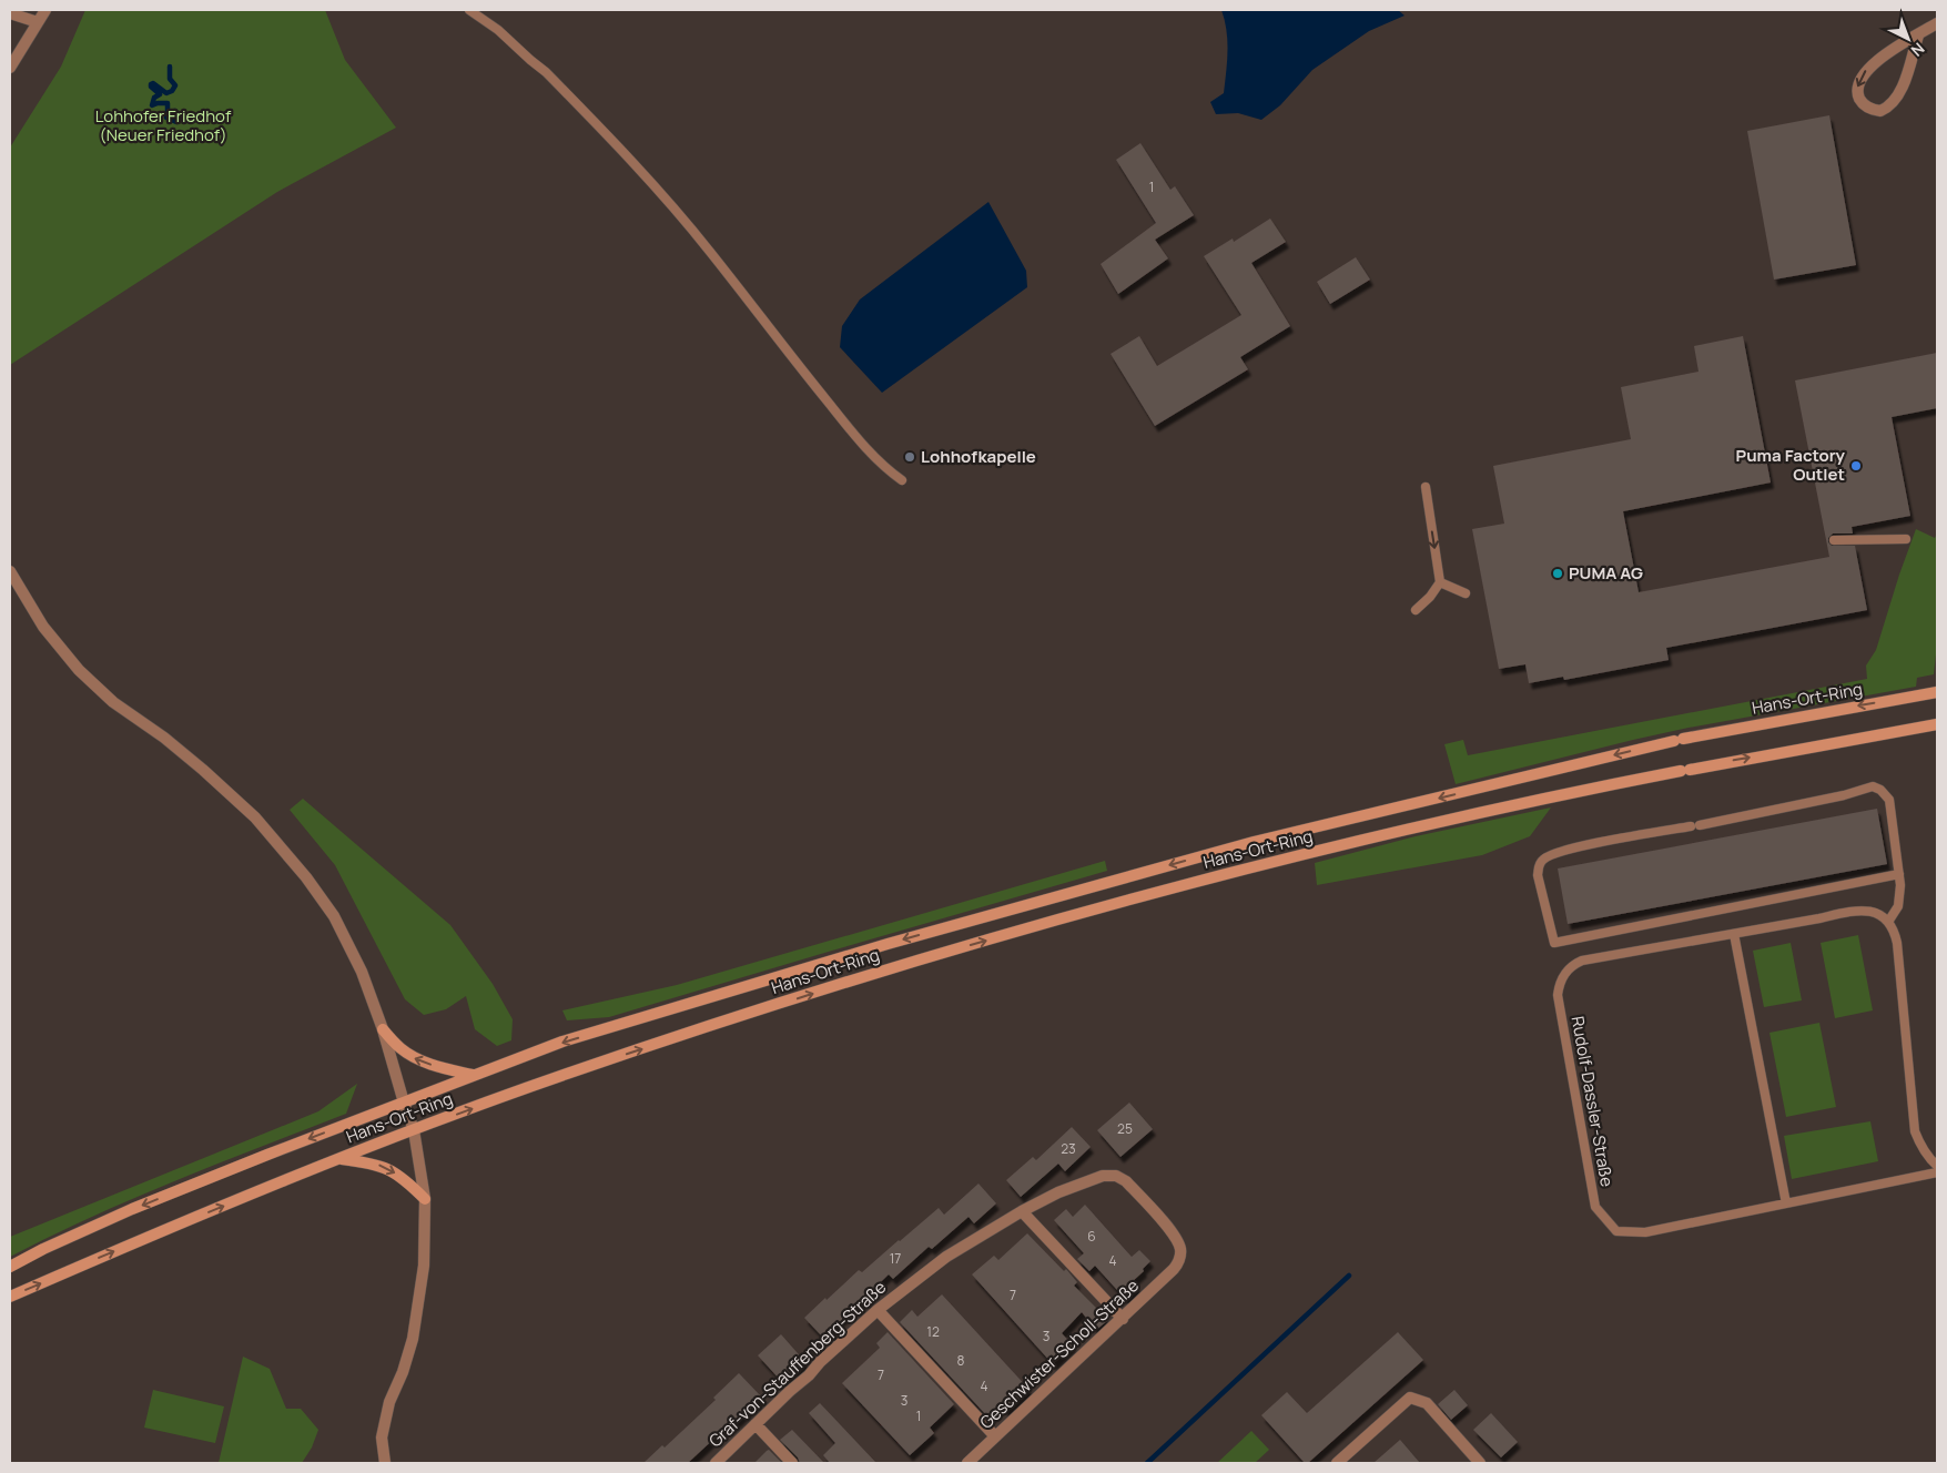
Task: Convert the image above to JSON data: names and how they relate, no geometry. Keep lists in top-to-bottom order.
{
  "streets": {
    "main road": ["Hans-Ort-Ring"],
    "street": ["Geschwister-Scholl-Straße", "Graf-von-Stauffenberg-Straße"],
    "lane": ["Rudolf-Dassler-Straße"]
  },
  "crossings": [
    ["Geschwister-Scholl-Straße", "Graf-von-Stauffenberg-Straße"]
  ],
  "parks": ["Lohhofer Friedhof (Neuer Friedhof)"],
  "places": ["Lohhofkapelle", "Puma Factory Outlet", "PUMA AG"],
  "house_numbers": [
    "1",
    "25",
    "23",
    "6",
    "17",
    "4",
    "7",
    "12",
    "3",
    "8",
    "7",
    "4",
    "3",
    "1"
  ],
  "north": "bottom right"
}
